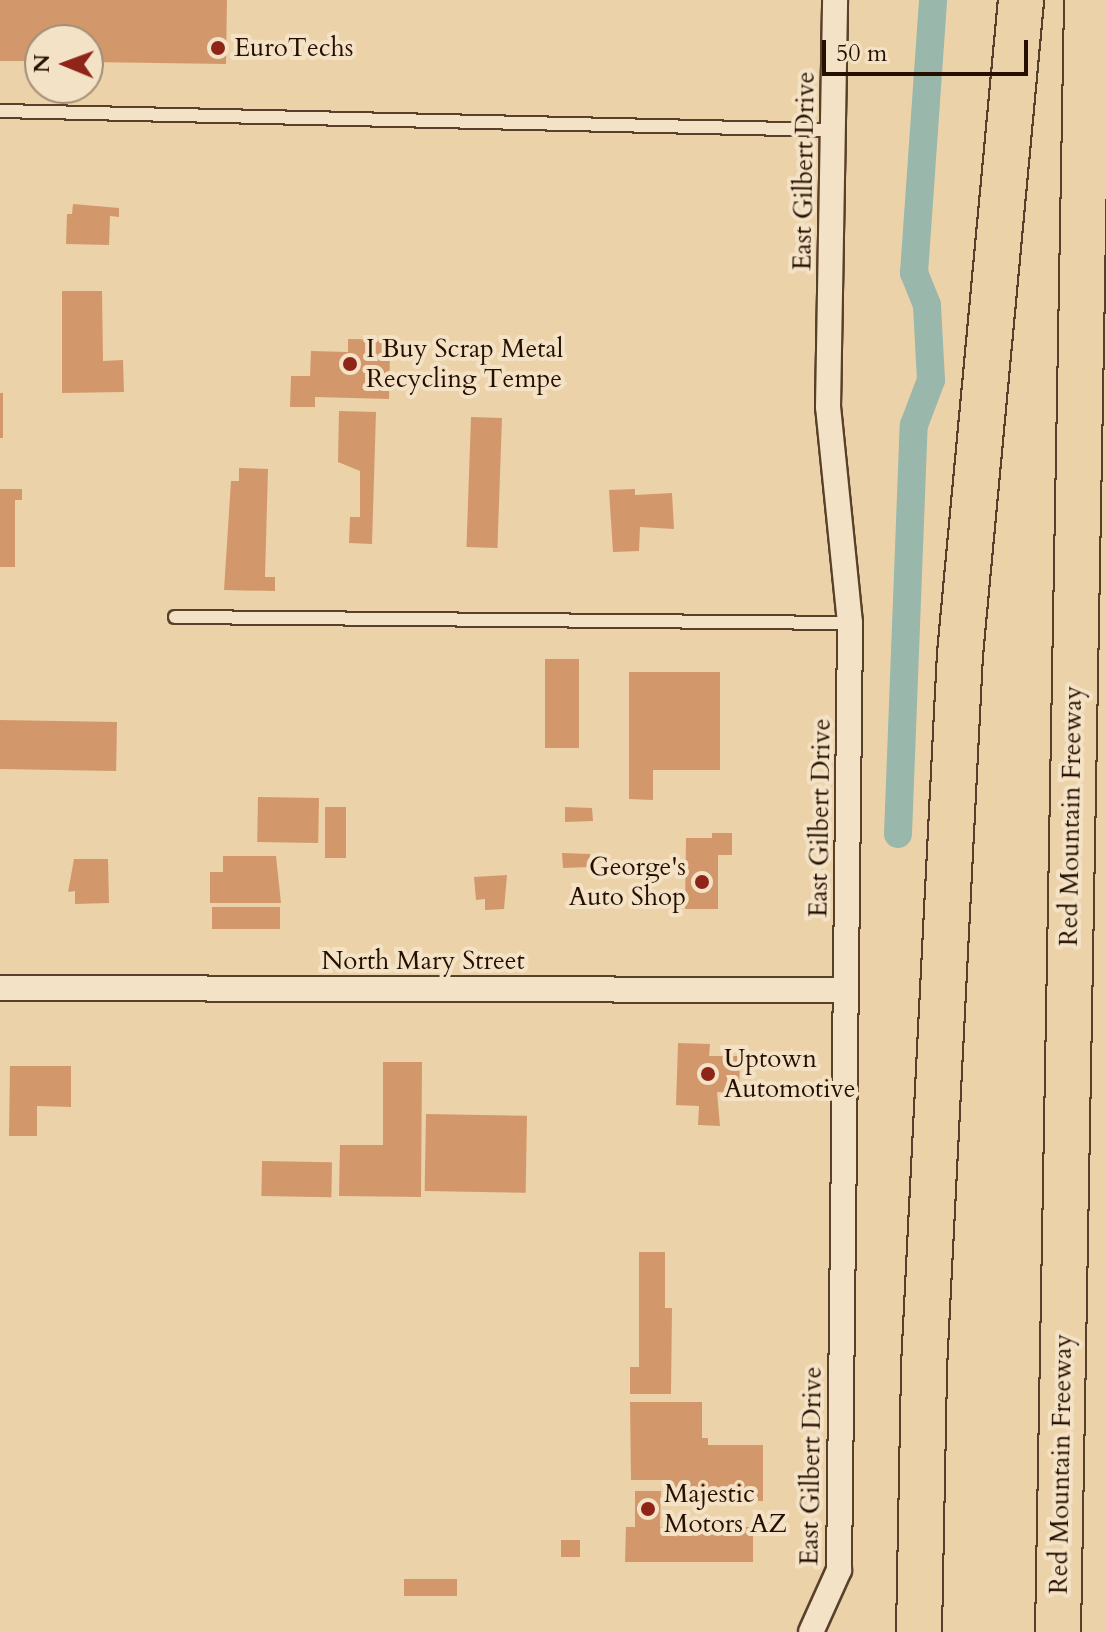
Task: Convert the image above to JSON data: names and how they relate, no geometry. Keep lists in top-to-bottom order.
{
  "streets": {
    "highway": ["Red Mountain Freeway"],
    "street": ["East Gilbert Drive", "North Mary Street"]
  },
  "crossings": [
    ["East Gilbert Drive", "North Mary Street"]
  ],
  "places": [
    "EuroTechs",
    "I Buy Scrap Metal Recycling Tempe",
    "George's Auto Shop",
    "Uptown Automotive",
    "Majestic Motors AZ"
  ],
  "scale_bar": "50 m",
  "north": "left"
}
